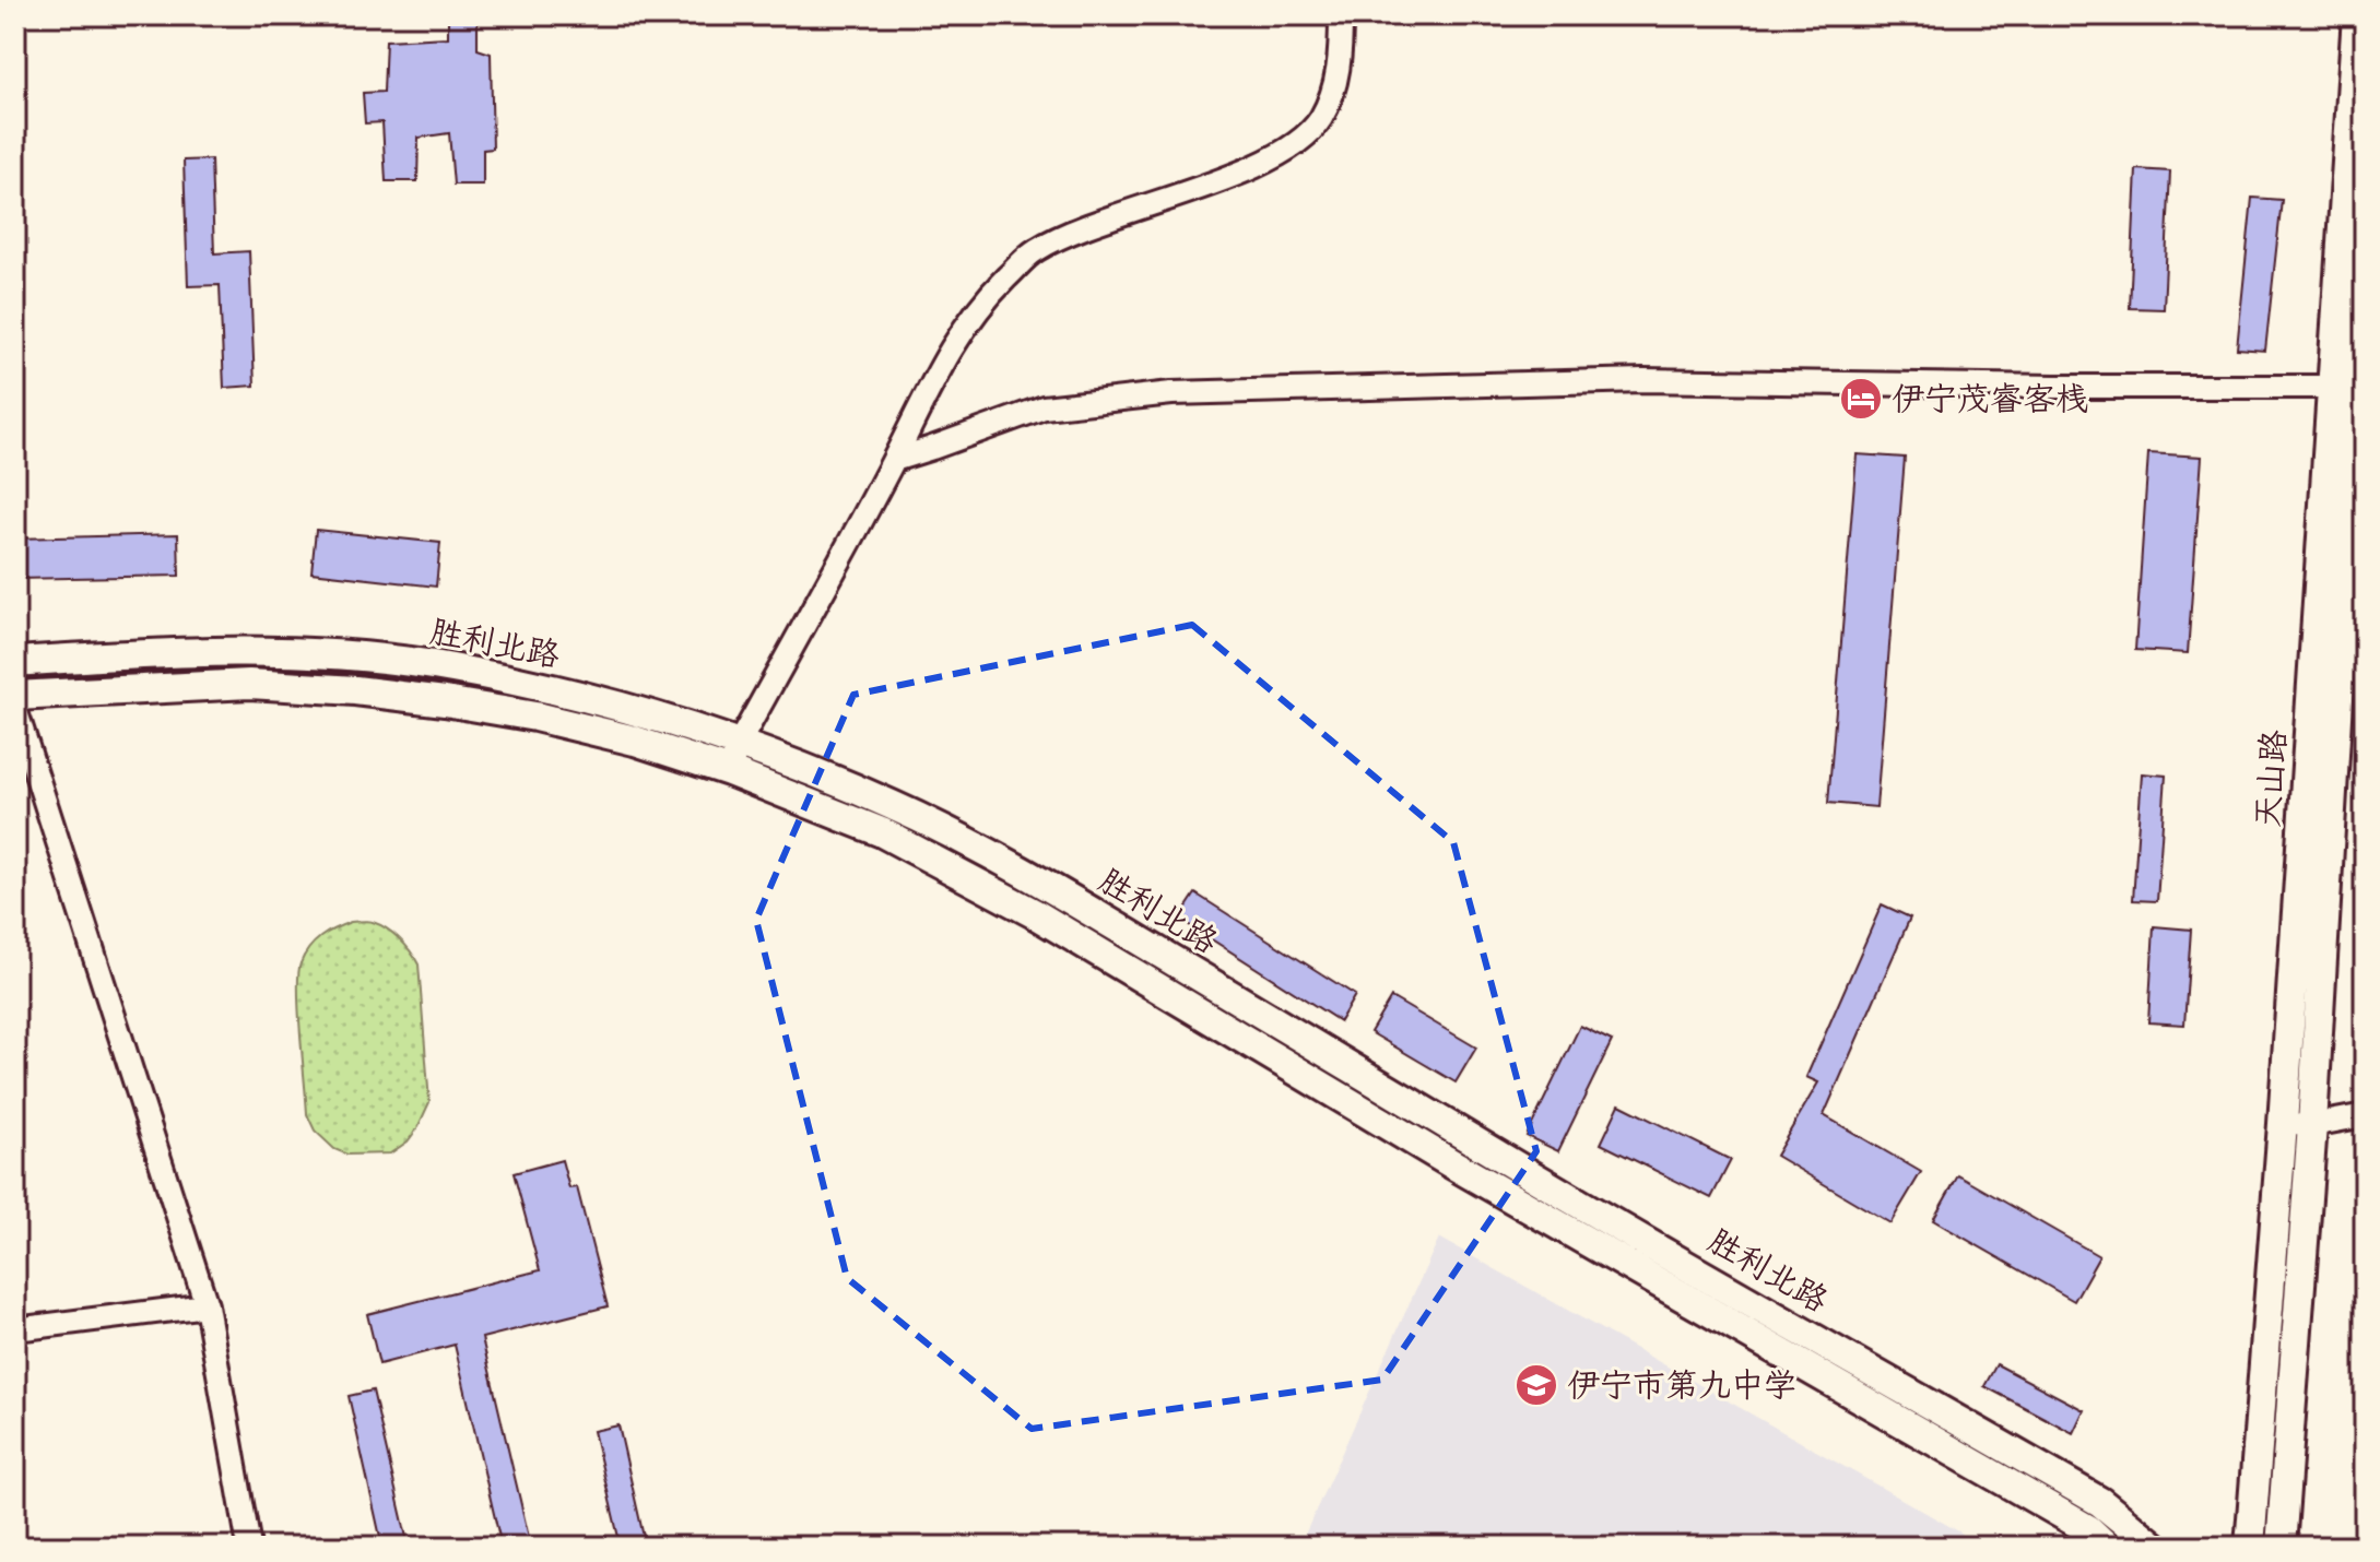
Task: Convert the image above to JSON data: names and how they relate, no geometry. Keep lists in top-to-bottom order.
{
  "streets": {
    "main road": ["胜利北路", "天山路"]
  },
  "places": {
    "hotel": ["伊宁茂睿客栈"],
    "school or university": ["伊宁市第九中学"]
  }
}
